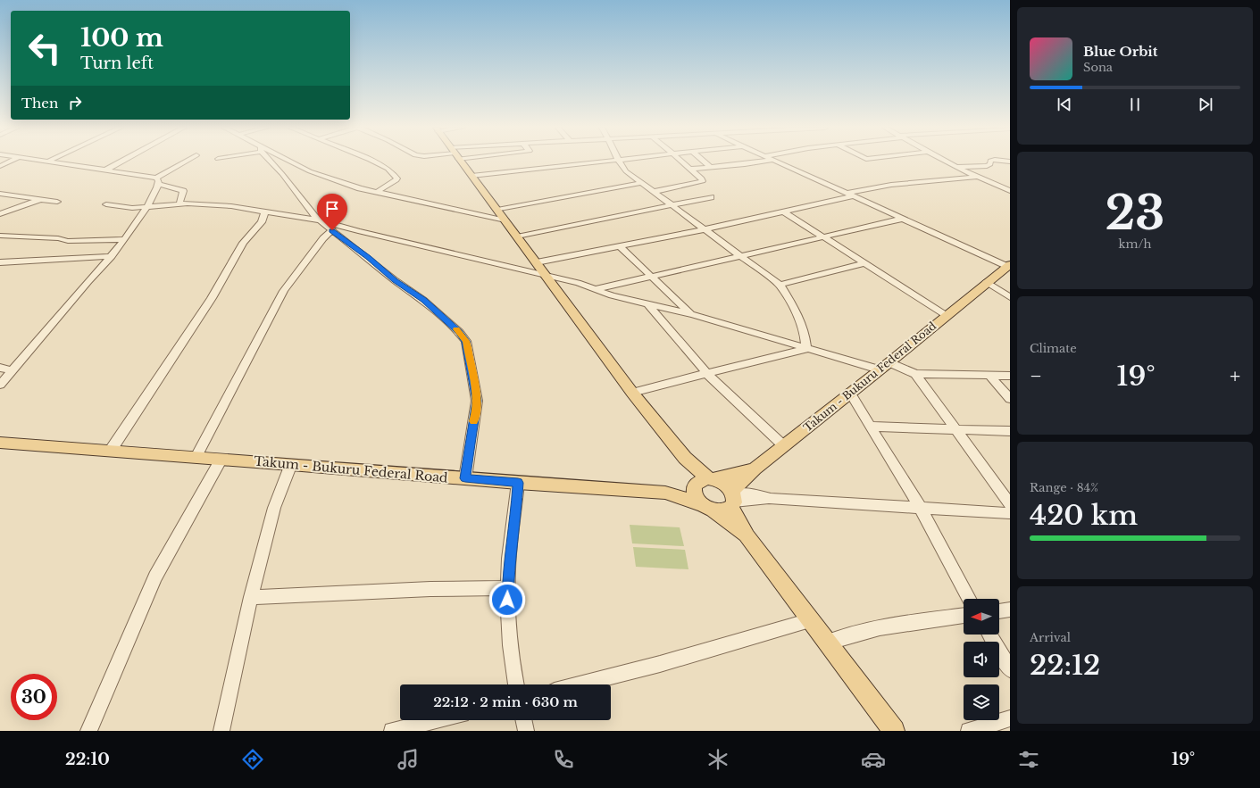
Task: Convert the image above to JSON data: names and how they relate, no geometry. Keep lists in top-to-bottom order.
{
  "streets": {
    "main road": ["Takum - Bukuru Federal Road"]
  },
  "north": "left",
  "page": {
    "turn": ["100 m", "Turn left"],
    "song": ["Blue Orbit", "Sona"],
    "then": "Then",
    "tile": [
      ["23", "km/h"],
      "Climate",
      ["Range · 84%", "420 km"],
      ["Arrival", "22:12"]
    ],
    "heat": ["−", "19°", "+"],
    "limit": "30",
    "trip": "22:12 · 2 min · 630 m",
    "tabs": ["22:10", "19°"]
  }
}
